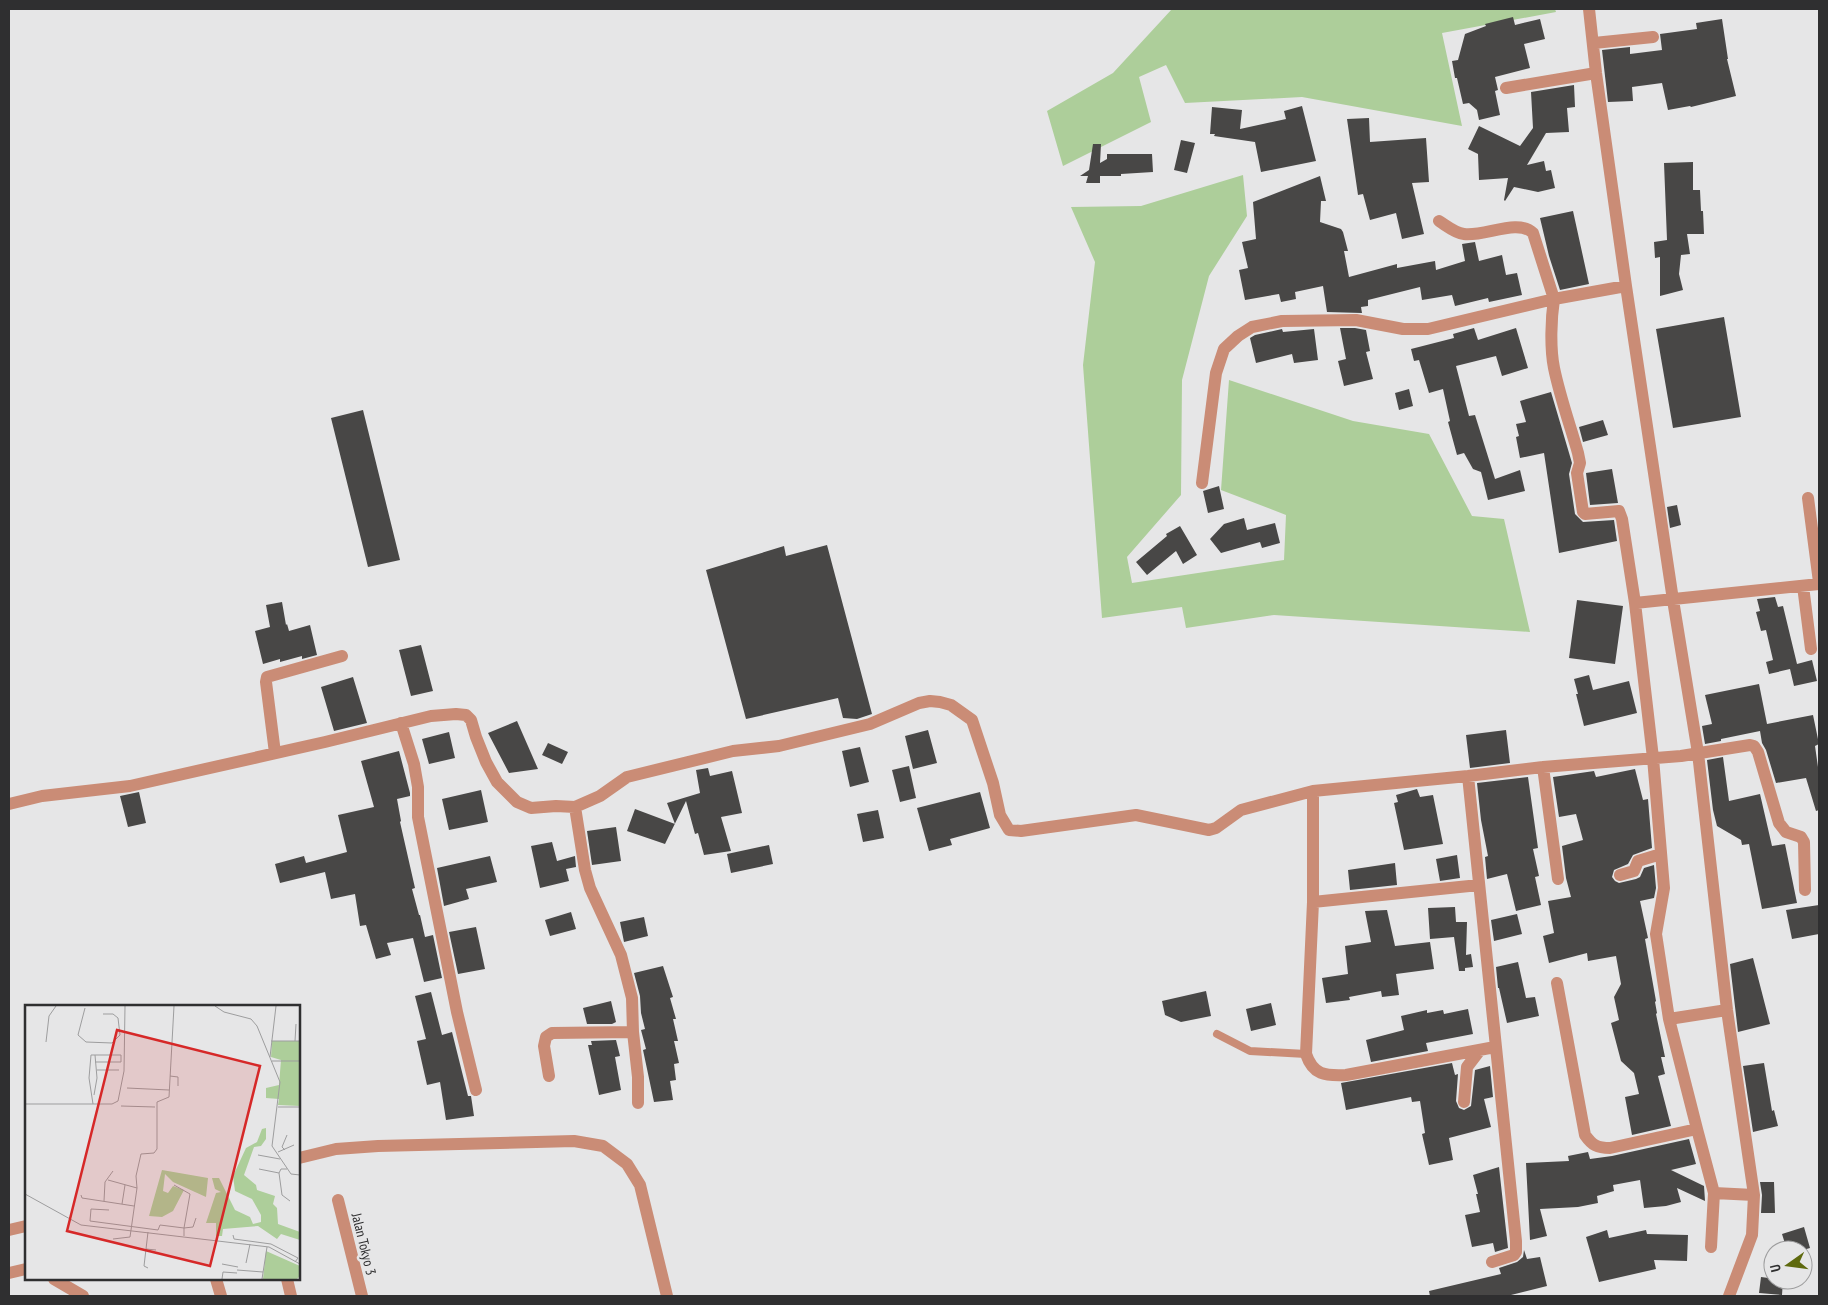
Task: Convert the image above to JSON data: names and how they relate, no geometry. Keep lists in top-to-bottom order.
{
  "streets": {
    "street": ["Jalan Tokyo 3"]
  },
  "north": "left"
}
